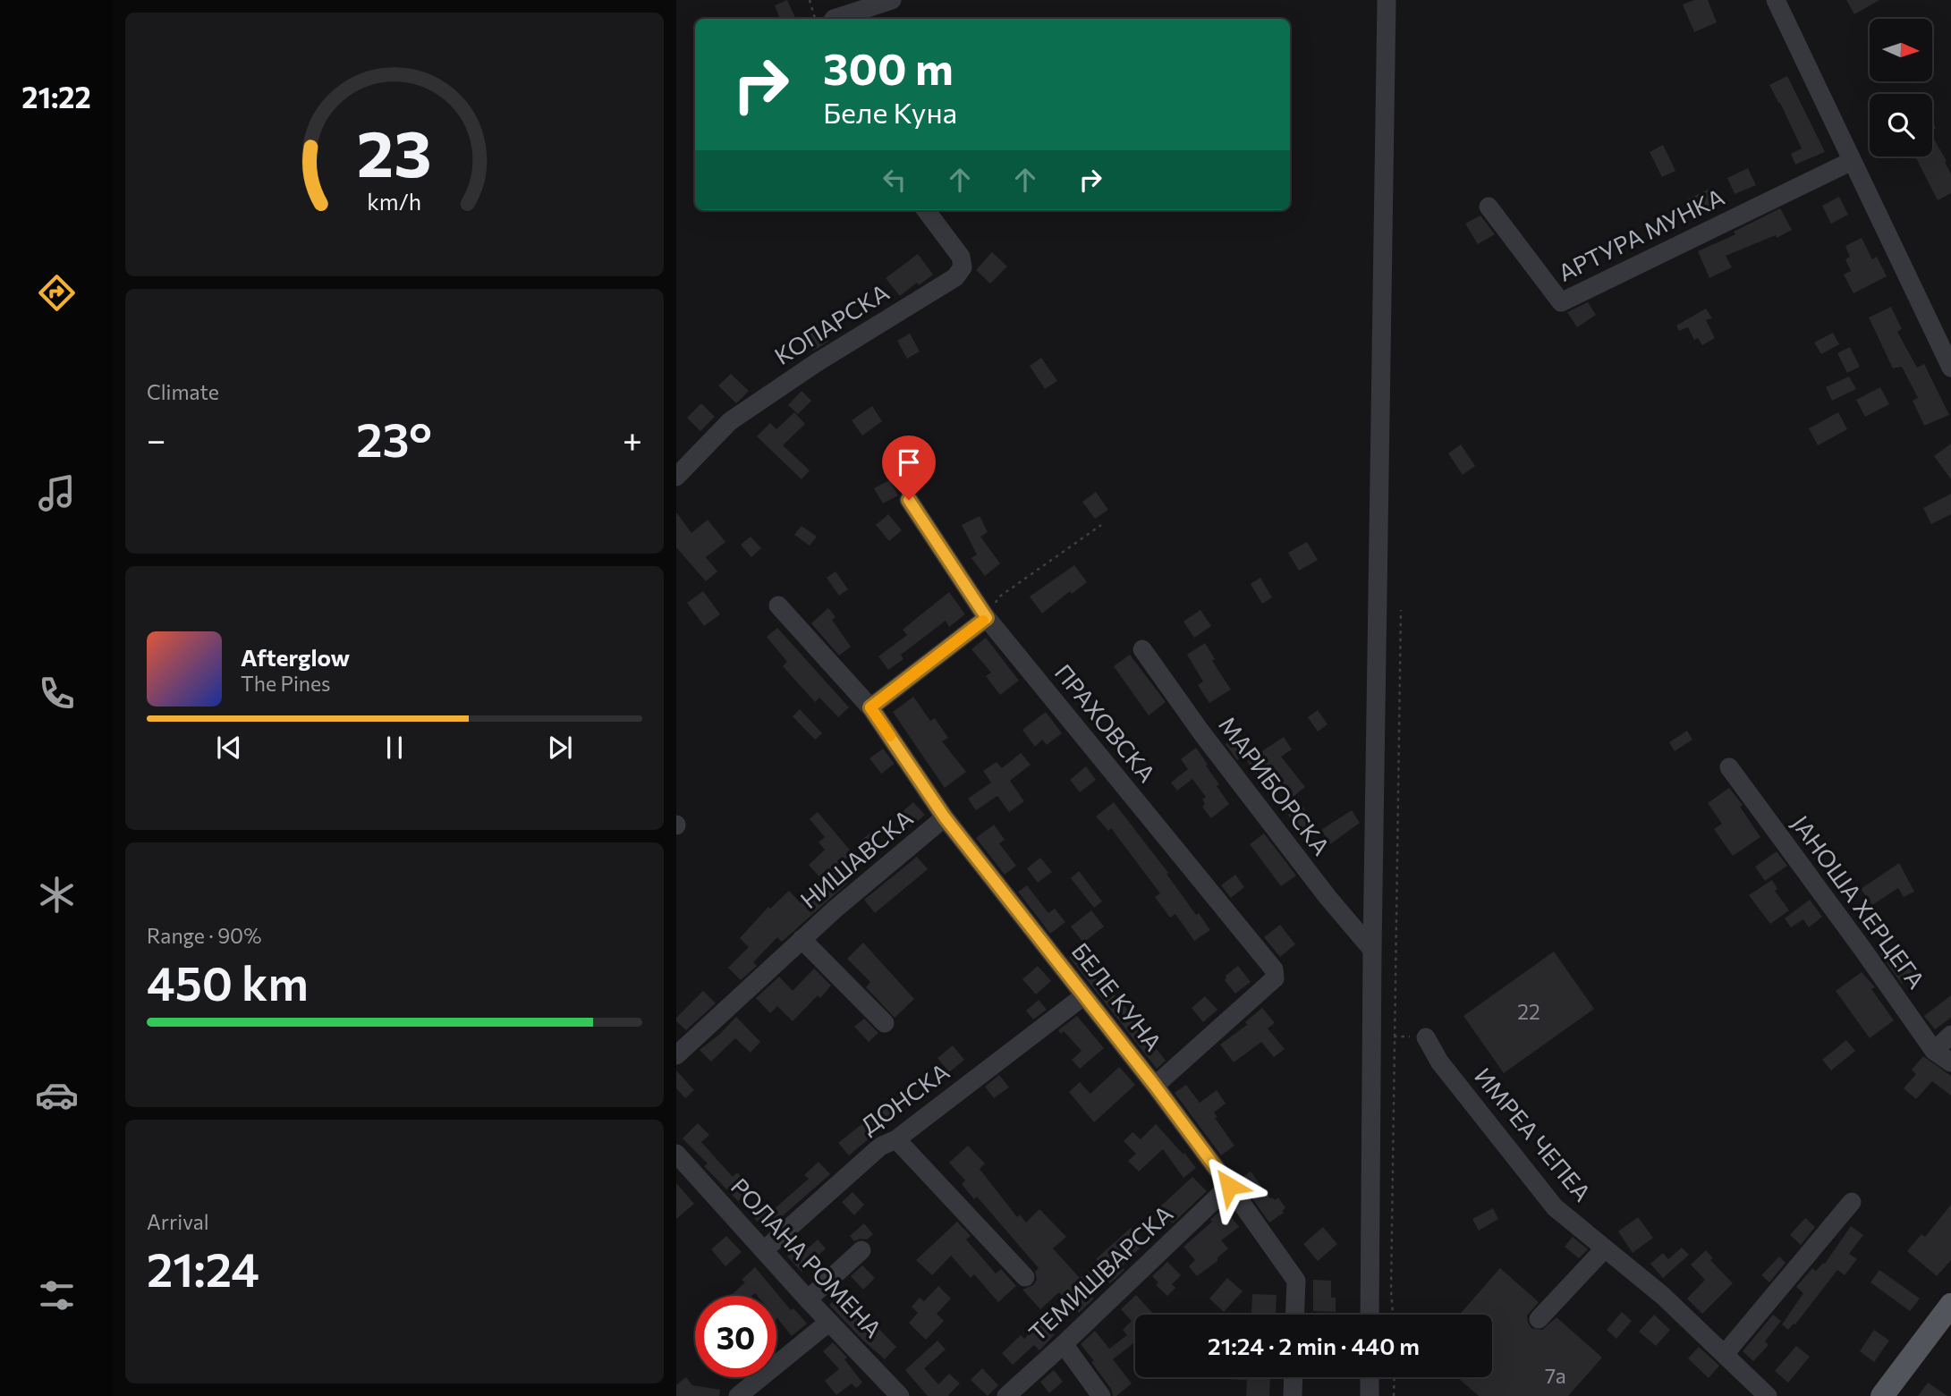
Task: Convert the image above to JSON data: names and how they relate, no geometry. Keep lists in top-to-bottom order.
{
  "streets": {
    "street": [
      "АРТУРА МУНКА",
      "КОПАРСКА",
      "ПРАХОВСКА",
      "МАРИБОРСКА",
      "НИШАВСКА",
      "ЈАНОША ХЕРЦЕГА",
      "БЕЛЕ КУНА",
      "ДОНСКА",
      "ИМРЕА ЧЕПЕА",
      "РОЛАНА РОМЕНА",
      "ТЕМИШВАРСКА"
    ]
  },
  "crossings": [
    ["ПРАХОВСКА", "БЕЛЕ КУНА"],
    ["НИШАВСКА", "БЕЛЕ КУНА"],
    ["БЕЛЕ КУНА", "ДОНСКА"],
    ["БЕЛЕ КУНА", "ТЕМИШВАРСКА"],
    ["ДОНСКА", "РОЛАНА РОМЕНА"]
  ],
  "house_numbers": ["22", "7a"],
  "north": "right",
  "page": {
    "tabs": "21:22",
    "turn": ["300 m", "Беле Куна"],
    "tile": [
      "Climate",
      ["Range · 90%", "450 km"],
      ["Arrival", "21:24"]
    ],
    "heat": ["−", "23°", "+"],
    "song": ["Afterglow", "The Pines"],
    "limit": "30",
    "trip": "21:24 · 2 min · 440 m",
    "gauge": ["23", "km/h"]
  }
}
